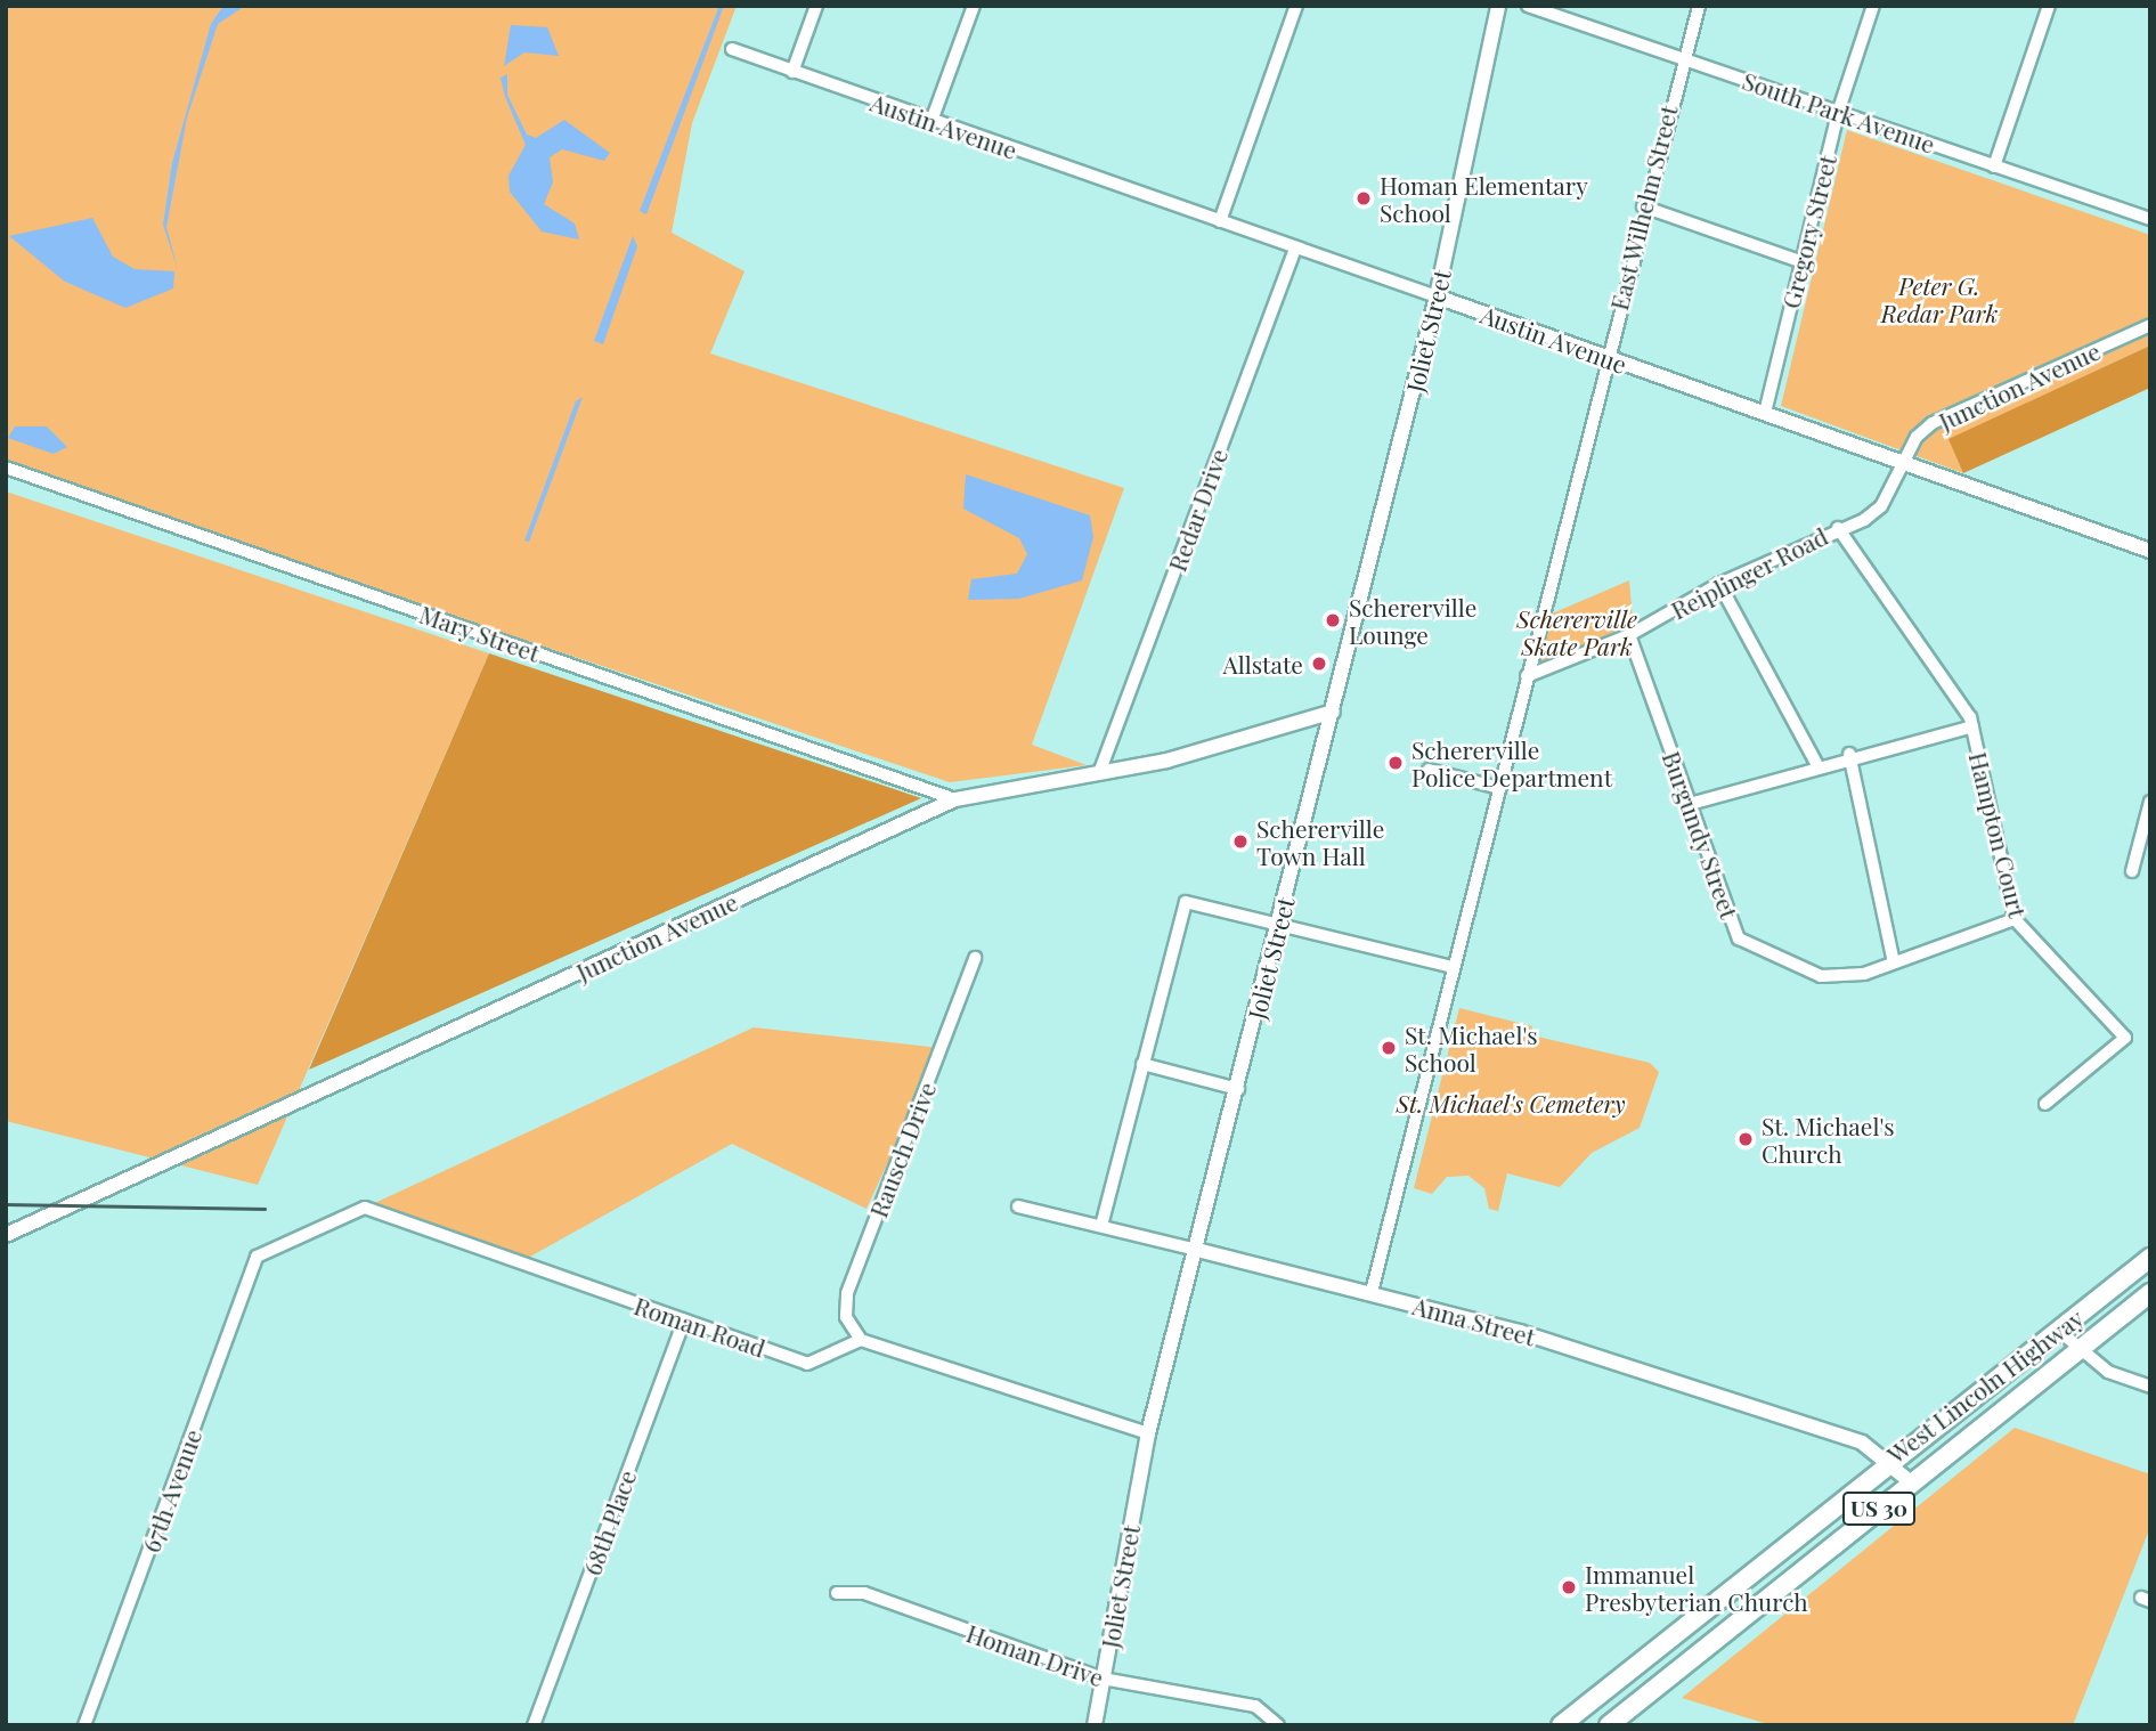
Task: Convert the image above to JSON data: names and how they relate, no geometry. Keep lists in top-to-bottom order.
{
  "streets": {
    "main road": ["West Lincoln Highway", "US 30"],
    "street": [
      "South Park Avenue",
      "Austin Avenue",
      "East Wilhelm Street",
      "Gregory Street",
      "Joliet Street",
      "Junction Avenue",
      "Redar Drive",
      "Reiplinger Road",
      "Mary Street",
      "Burgundy Street",
      "Hampton Court",
      "Rausch Drive",
      "Anna Street",
      "Roman Road",
      "67th Avenue",
      "68th Place",
      "Homan Drive"
    ]
  },
  "crossings": [
    ["South Park Avenue", "East Wilhelm Street"],
    ["South Park Avenue", "Gregory Street"],
    ["Austin Avenue", "East Wilhelm Street"],
    ["Austin Avenue", "Gregory Street"],
    ["Austin Avenue", "Joliet Street"],
    ["Austin Avenue", "Junction Avenue"],
    ["Austin Avenue", "Redar Drive"],
    ["Austin Avenue", "Reiplinger Road"],
    ["East Wilhelm Street", "Reiplinger Road"],
    ["East Wilhelm Street", "Anna Street"],
    ["Joliet Street", "Junction Avenue"],
    ["Joliet Street", "Anna Street"],
    ["Joliet Street", "Homan Drive"],
    ["Junction Avenue", "Redar Drive"],
    ["Junction Avenue", "Reiplinger Road"],
    ["Junction Avenue", "Mary Street"],
    ["Reiplinger Road", "Burgundy Street"],
    ["Reiplinger Road", "Hampton Court"],
    ["Burgundy Street", "Hampton Court"],
    ["Rausch Drive", "Roman Road"],
    ["Anna Street", "West Lincoln Highway"],
    ["Roman Road", "67th Avenue"],
    ["Roman Road", "68th Place"]
  ],
  "parks": ["Peter G. Redar Park", "Schererville Skate Park", "St. Michael's Cemetery"],
  "places": [
    "Homan Elementary School",
    "Schererville Lounge",
    "Allstate",
    "Schererville Police Department",
    "Schererville Town Hall",
    "St. Michael's School",
    "St. Michael's Church",
    "Immanuel Presbyterian Church"
  ]
}
